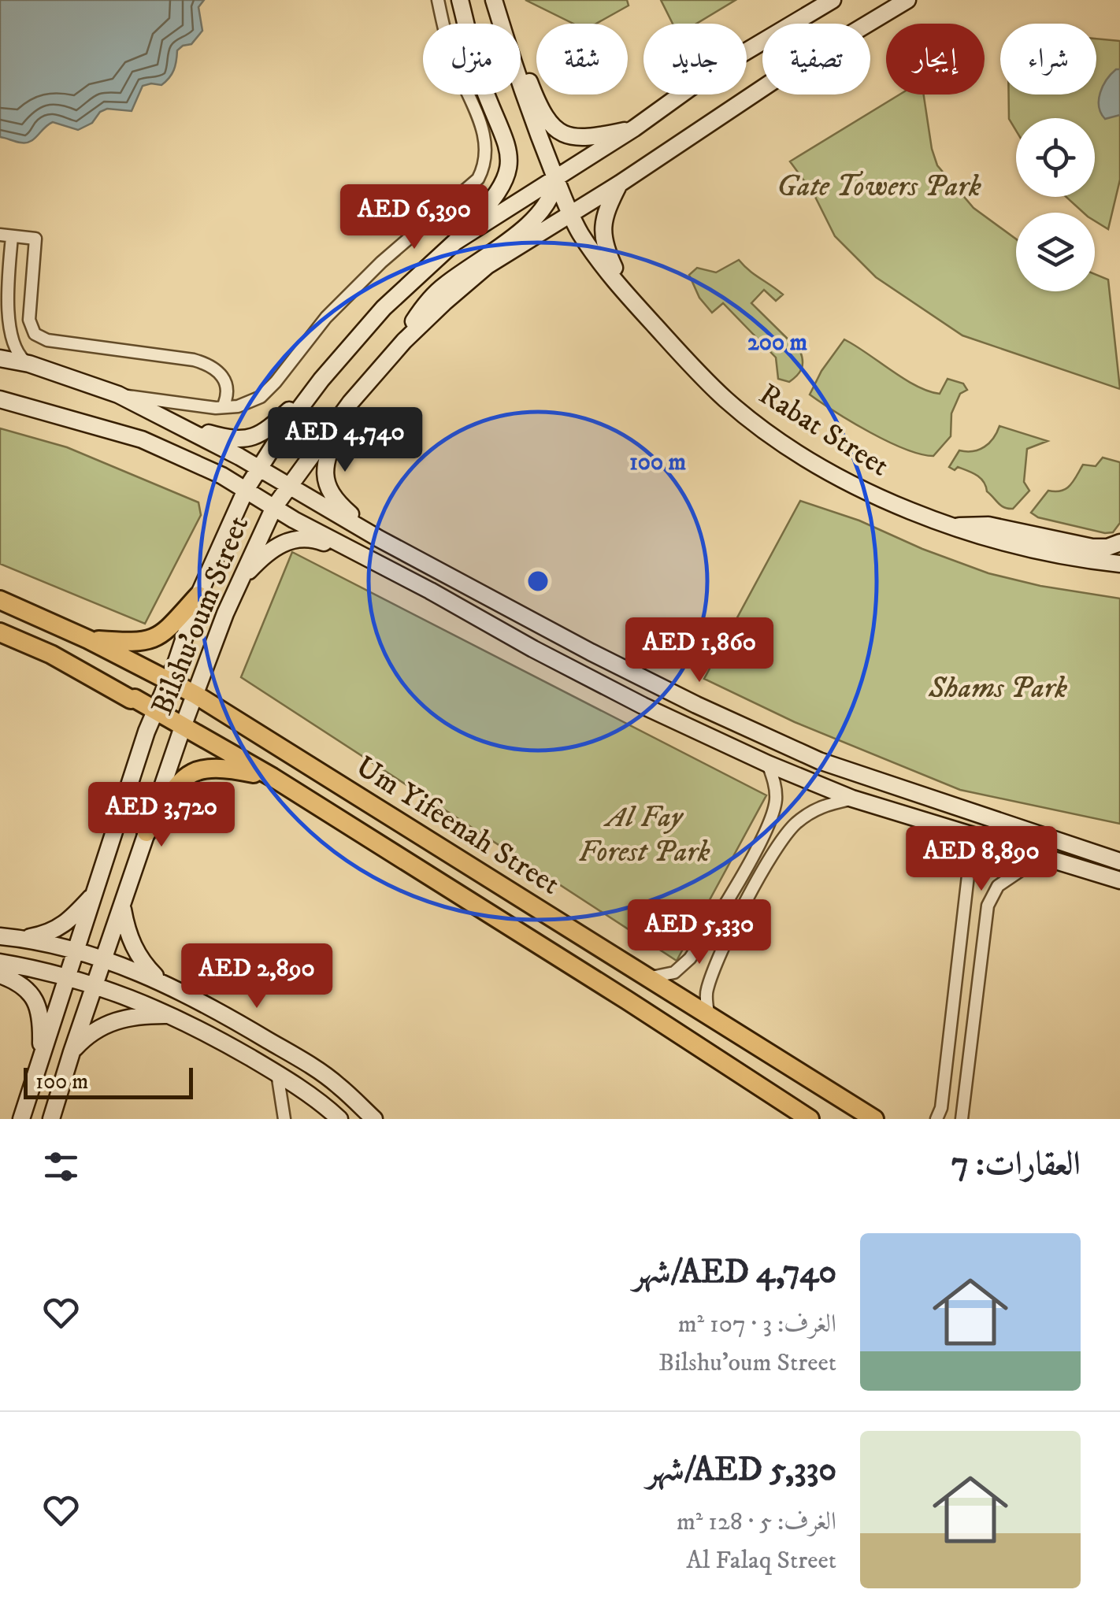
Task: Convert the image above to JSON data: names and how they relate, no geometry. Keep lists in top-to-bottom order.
{
  "streets": {
    "main road": ["Rabat Street", "Bilshu'oum Street", "Um Yifeenah Street"]
  },
  "crossings": [
    ["Rabat Street", "Bilshu'oum Street"],
    ["Bilshu'oum Street", "Um Yifeenah Street"]
  ],
  "parks": ["Gate Towers Park", "Shams Park", "Al Fay Forest Park"],
  "scale_bar": "100 m",
  "page": {
    "chip": [
      "شراء",
      "إيجار",
      "تصفية",
      "جديد",
      "شقة",
      "منزل"
    ],
    "price": [
      "AED 6,390",
      "AED 4,740",
      "AED 1,860",
      "AED 3,720",
      "AED 8,890",
      "AED 5,330",
      "AED 2,890"
    ],
    "scale": "100 m",
    "heading": "العقارات: 7",
    "list": [
      {
        "name": "AED 4,740/شهر",
        "note": "الغرف: 3 · 107 m² · Bilshu'oum Street"
      },
      {
        "name": "AED 5,330/شهر",
        "note": "الغرف: 5 · 128 m² · Al Falaq Street"
      }
    ]
  },
  "rings": ["200 m", "100 m"]
}
